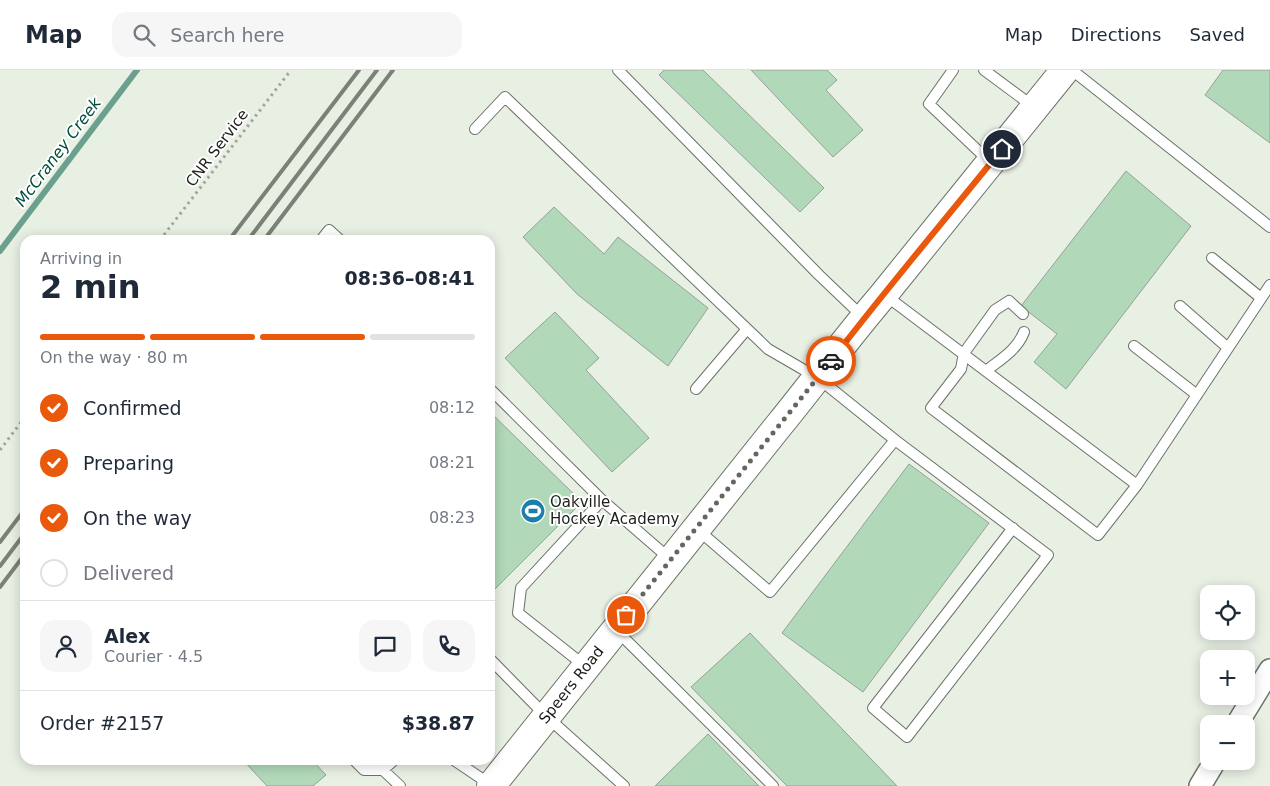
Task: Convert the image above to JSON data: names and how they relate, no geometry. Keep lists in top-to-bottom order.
{
  "streets": {
    "main road": ["Speers Road"],
    "path": ["CNR Service"]
  },
  "water": ["McCraney Creek"],
  "places": {
    "sports": ["Oakville Hockey Academy"]
  },
  "page": {
    "header": "Map",
    "search": "Search here",
    "nav": ["Map", "Directions", "Saved"],
    "heading": ["2 min", "Arriving in", "08:36–08:41"],
    "panel": [
      "Alex",
      "Courier · 4.5",
      "Order #2157",
      "$38.87"
    ],
    "bar": "On the way · 80 m",
    "list": [
      ["Confirmed", "08:12"],
      ["Preparing", "08:21"],
      ["On the way", "08:23"],
      "Delivered"
    ],
    "map_buttons": ["+", "−"]
  }
}
